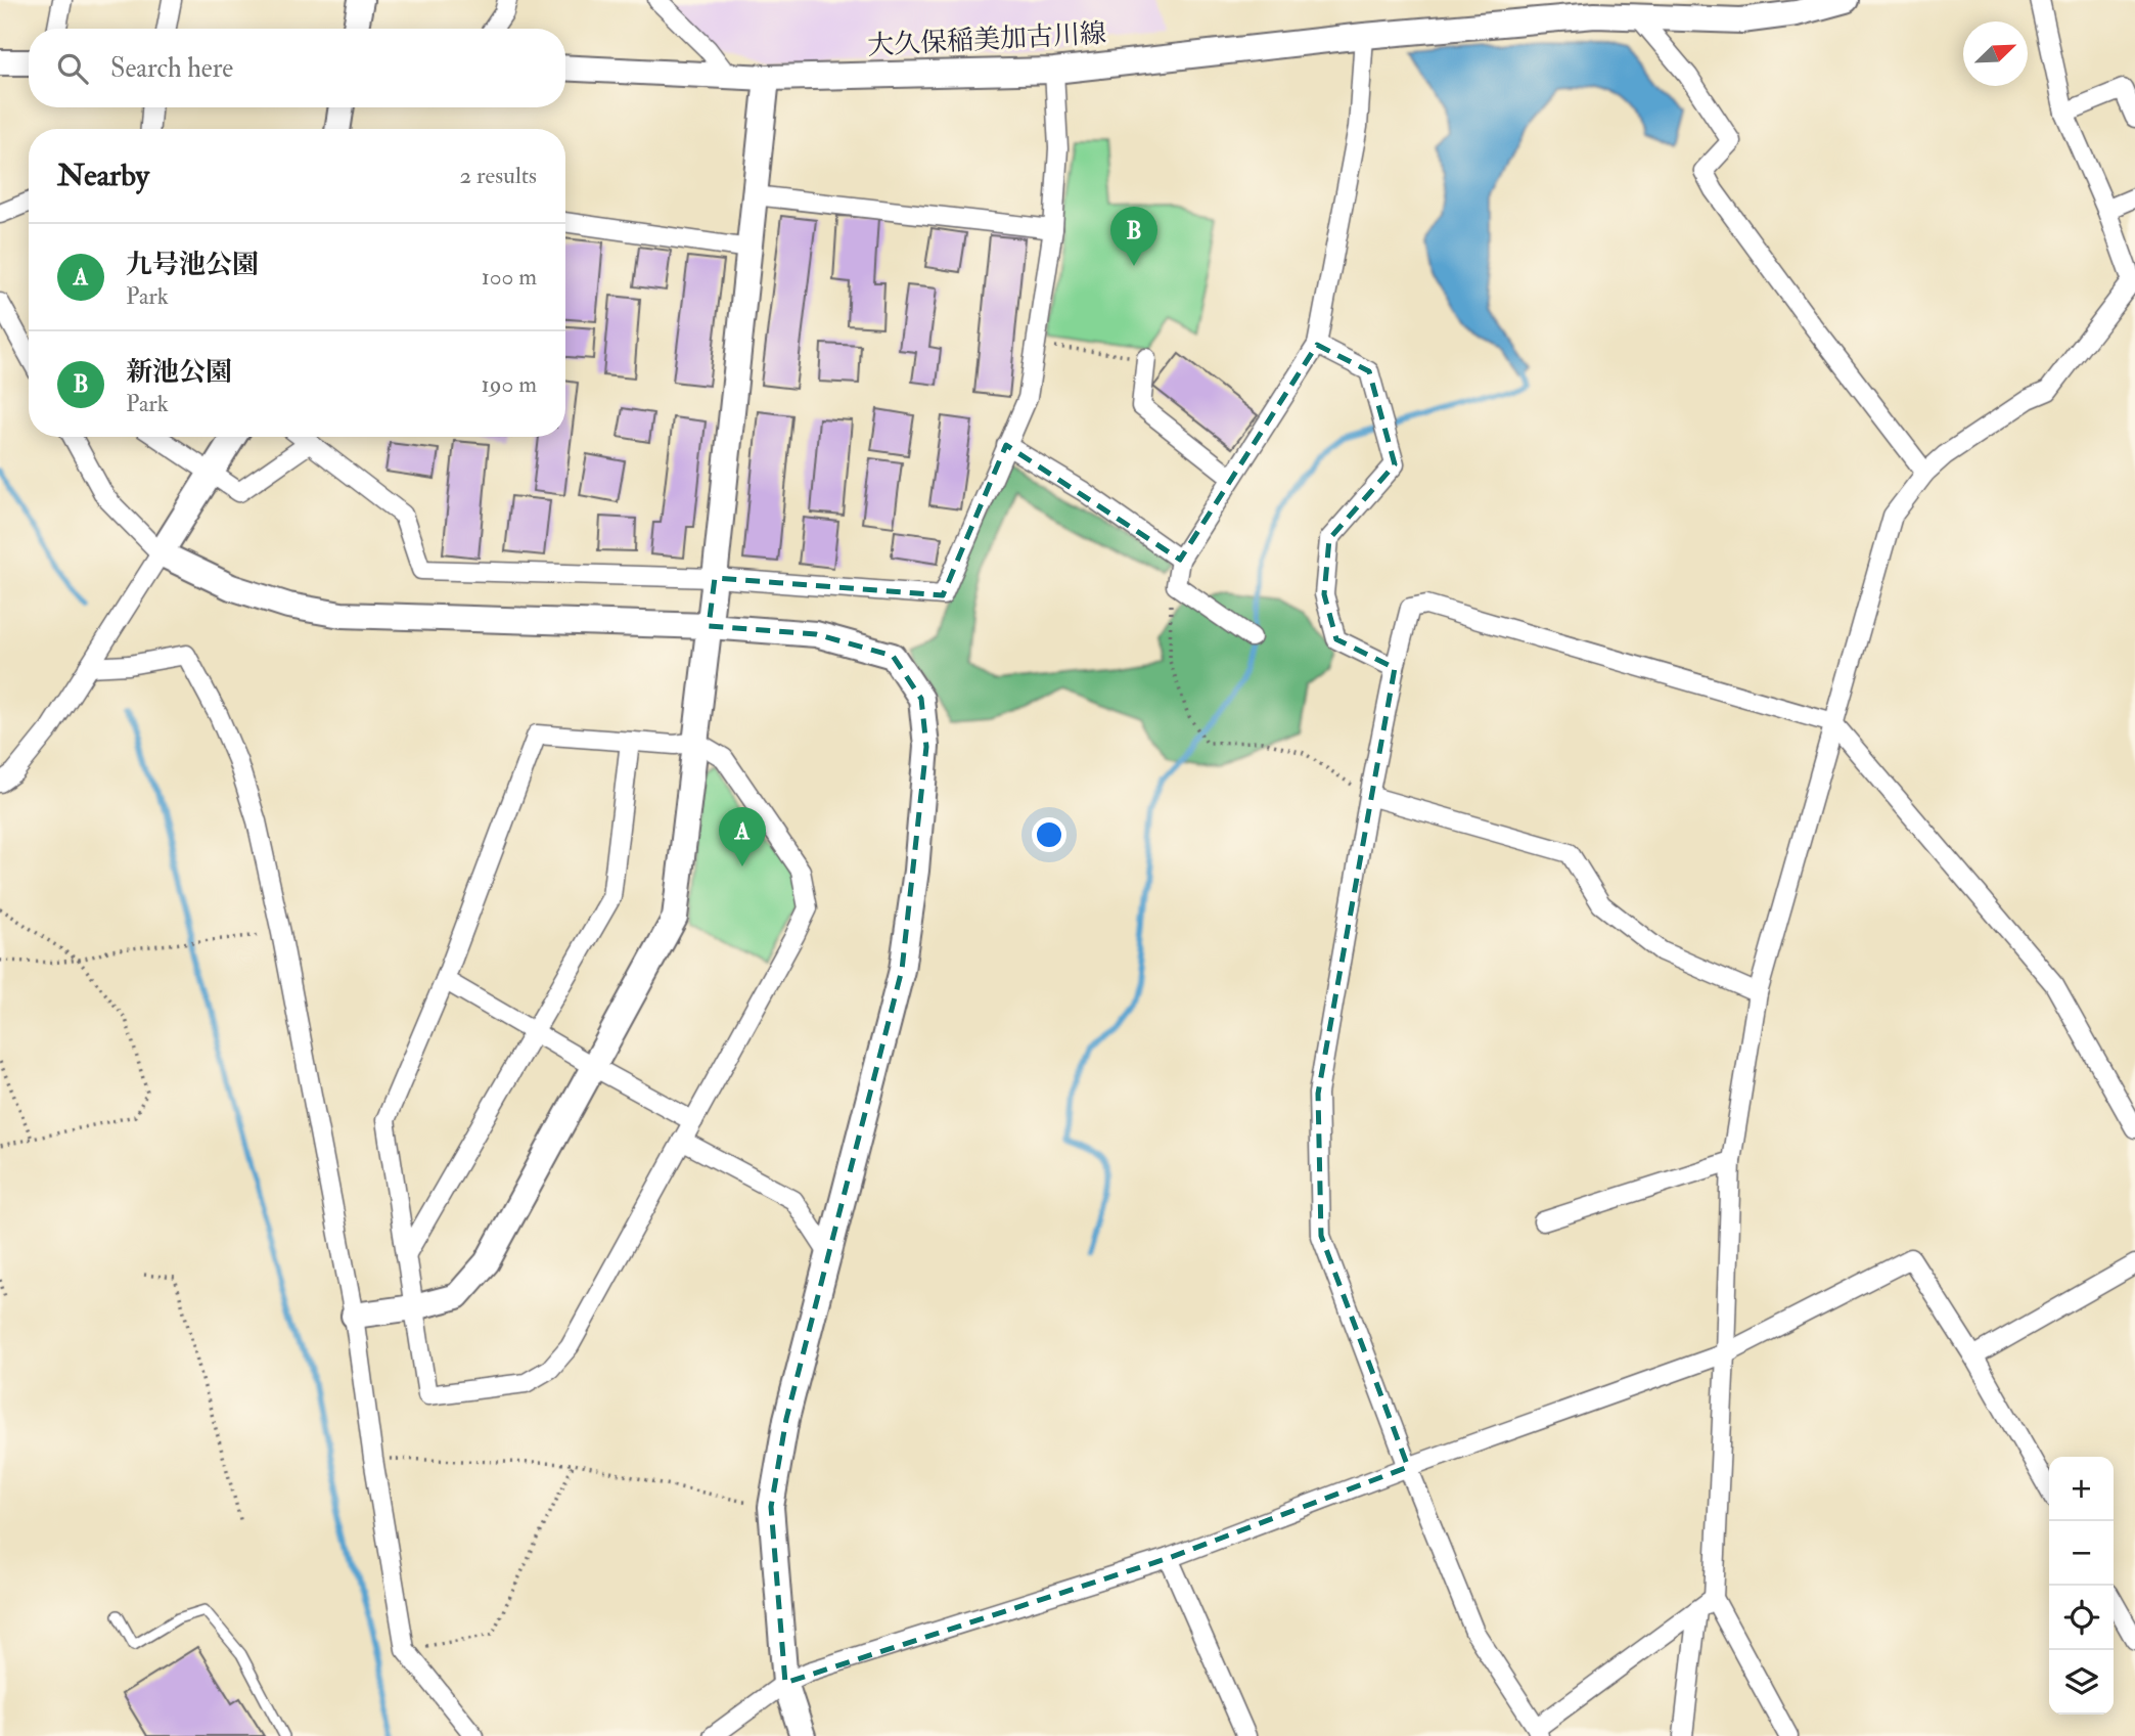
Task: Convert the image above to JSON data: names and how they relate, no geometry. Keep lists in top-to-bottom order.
{
  "streets": {
    "street": ["大久保稲美加古川線"]
  },
  "north": "top right",
  "page": {
    "search": "Search here",
    "heading": ["Nearby", "2 results"],
    "pins": ["B", "A"],
    "list": [
      {
        "mark": "A",
        "name": "九号池公園",
        "note": "Park",
        "value": "100 m"
      },
      {
        "mark": "B",
        "name": "新池公園",
        "note": "Park",
        "value": "190 m"
      }
    ],
    "map_buttons": ["+", "−"]
  }
}
